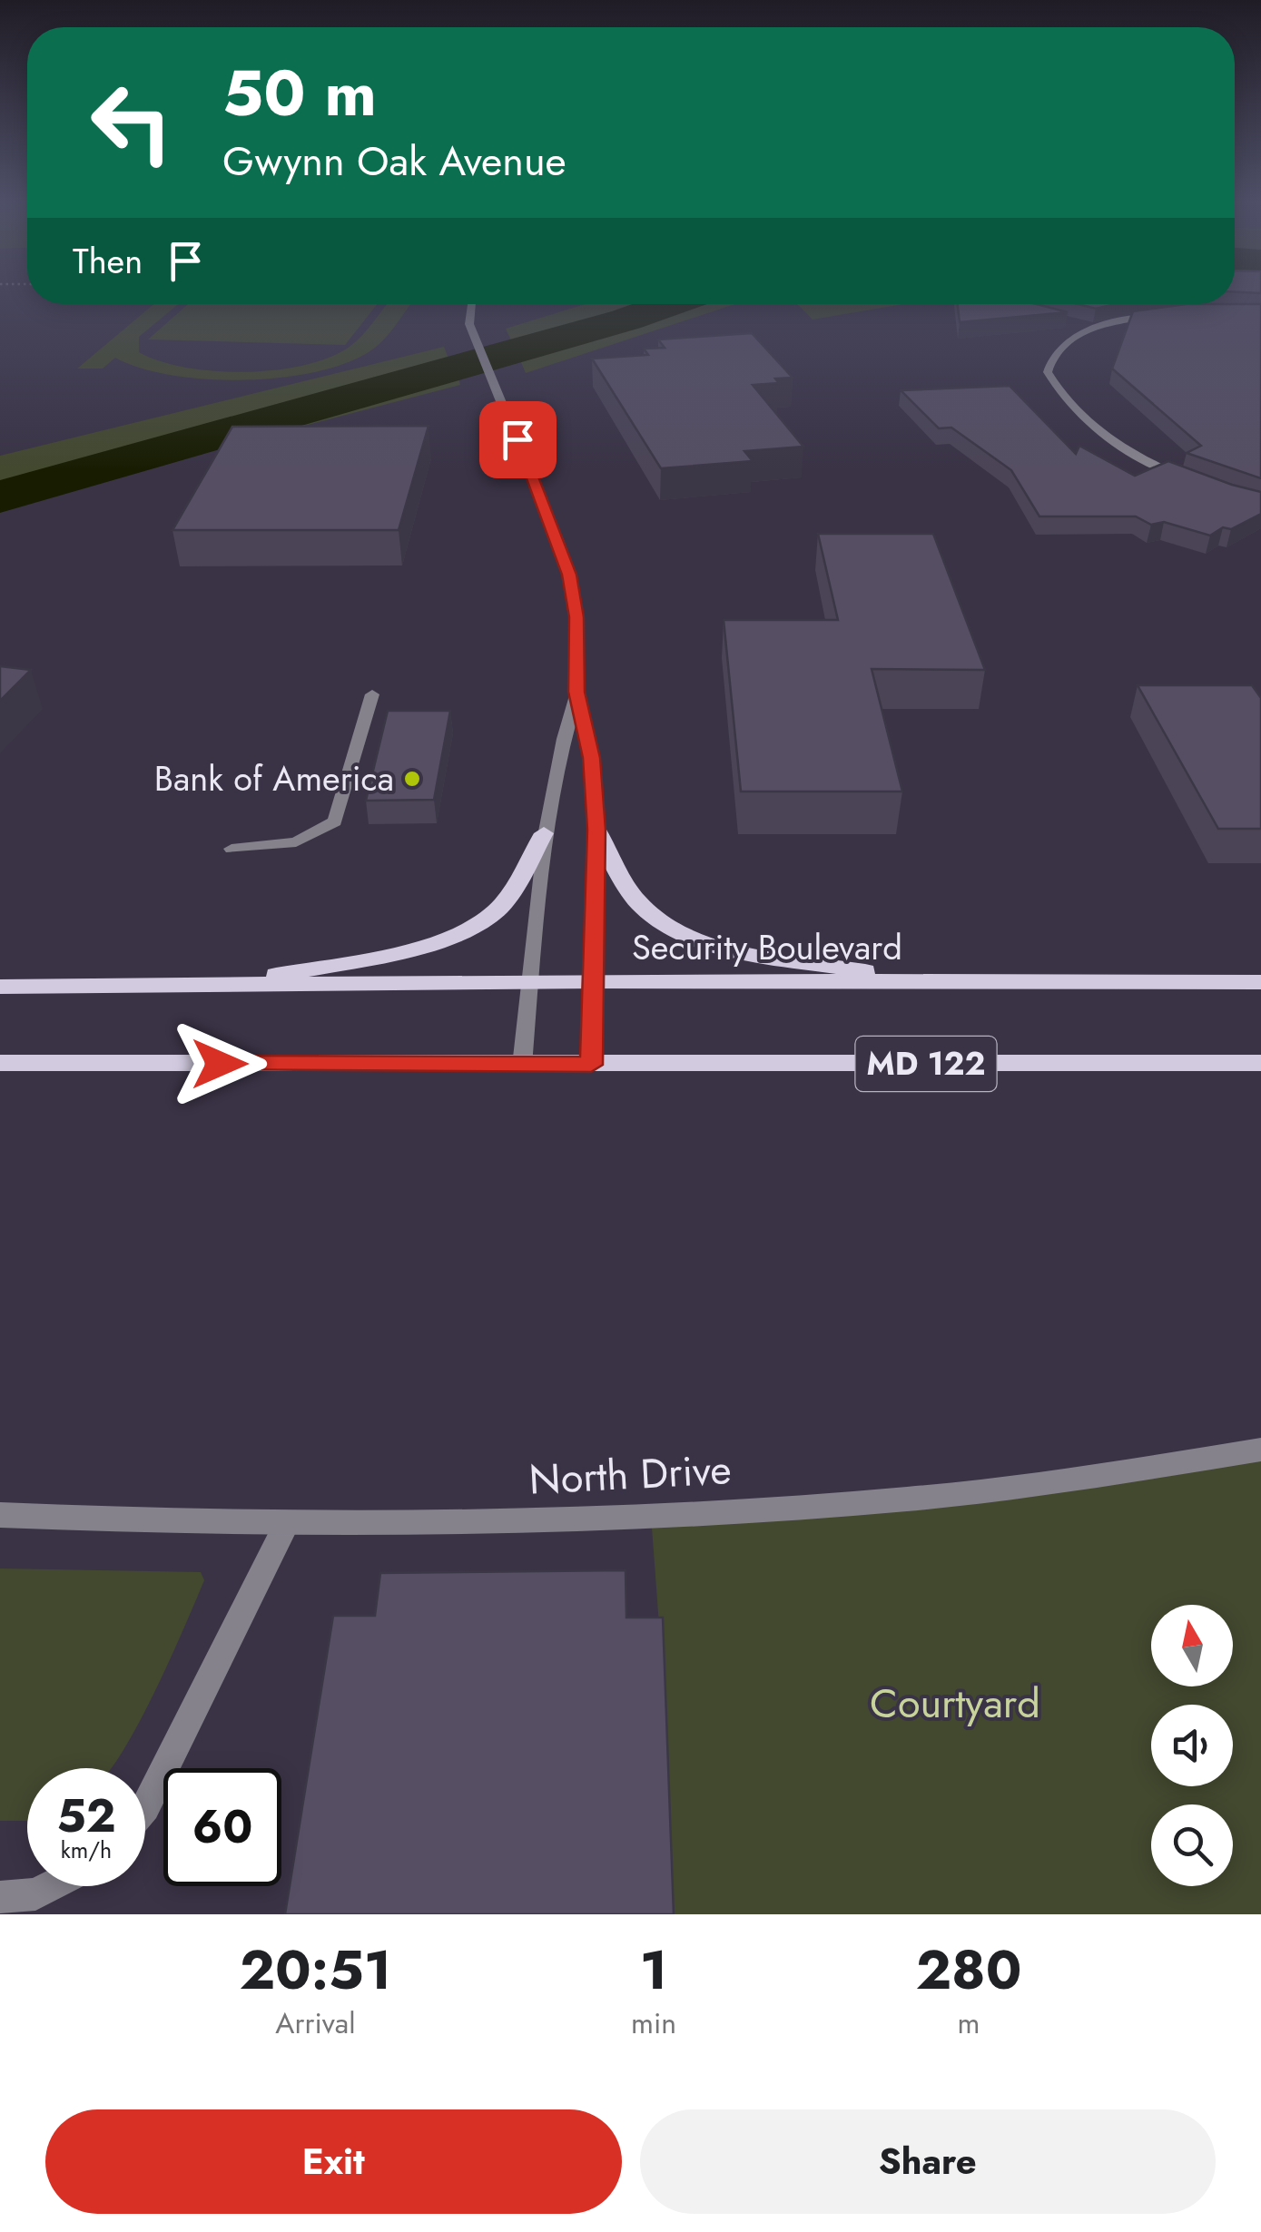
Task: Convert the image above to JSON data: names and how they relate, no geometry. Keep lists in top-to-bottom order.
{
  "streets": {
    "main road": ["Security Boulevard", "MD 122"],
    "street": ["North Drive"]
  },
  "parks": ["Courtyard"],
  "places": ["Bank of America"],
  "north": "top",
  "page": {
    "turn": ["50 m", "Gwynn Oak Avenue"],
    "then": "Then",
    "speed": "52 km/h",
    "limit": "60",
    "eta": [
      "20:51",
      "Arrival",
      "1",
      "min",
      "280",
      "m"
    ],
    "buttons": ["Exit", "Share"]
  }
}
